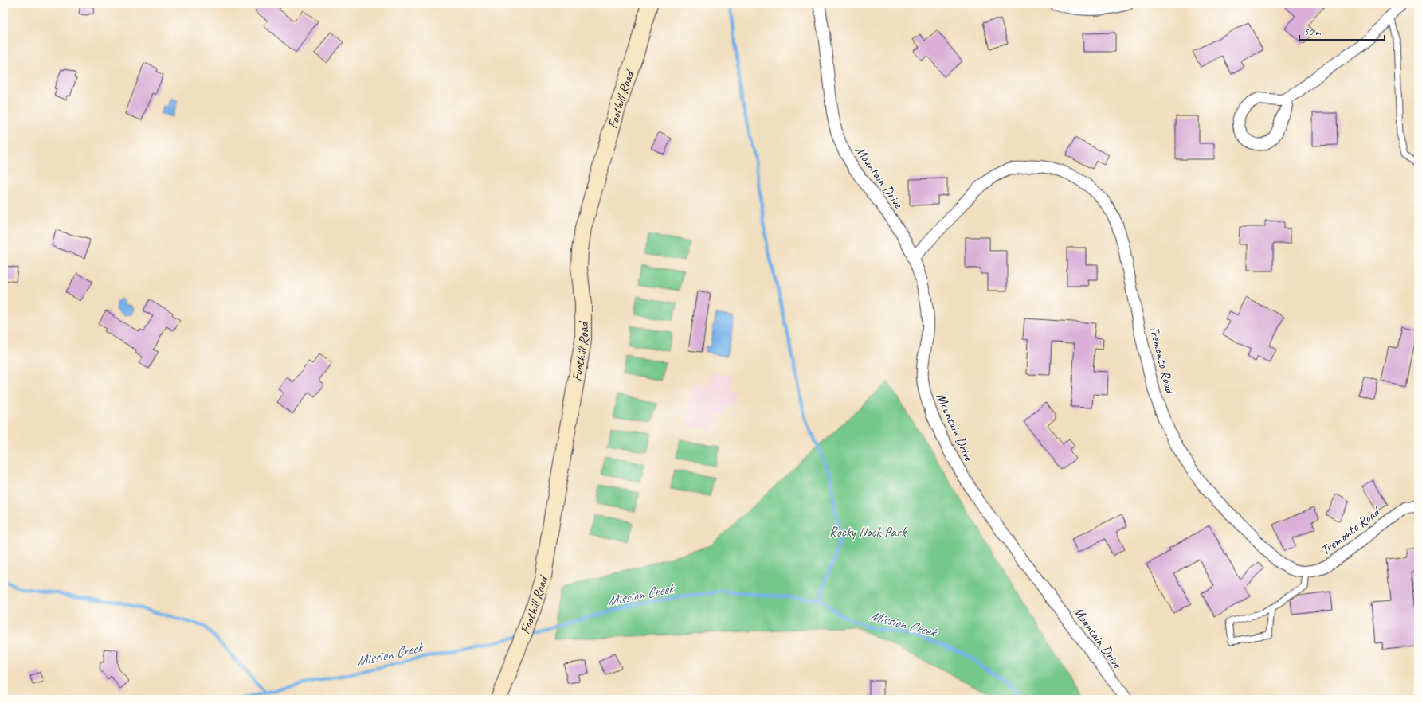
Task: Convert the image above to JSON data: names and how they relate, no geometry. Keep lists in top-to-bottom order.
{
  "streets": {
    "main road": ["Foothill Road"],
    "street": ["Mountain Drive", "Tremonto Road"]
  },
  "crossings": [
    ["Mountain Drive", "Tremonto Road"]
  ],
  "water": ["Mission Creek"],
  "parks": ["Rocky Nook Park"],
  "scale_bar": "50 m"
}
